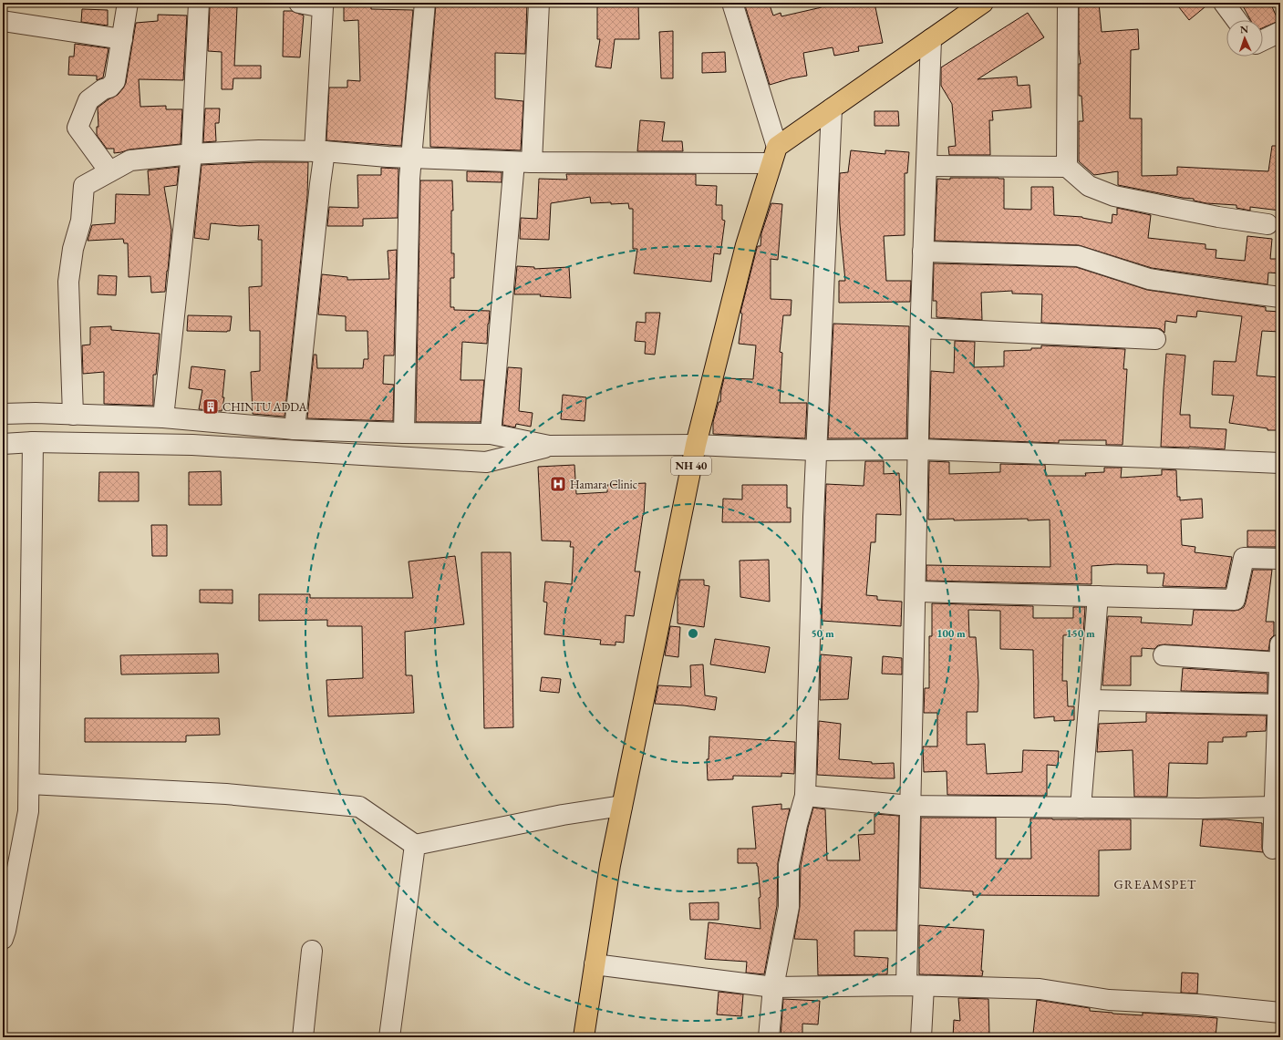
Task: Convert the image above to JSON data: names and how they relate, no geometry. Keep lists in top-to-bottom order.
{
  "streets": {
    "highway": ["NH 40"]
  },
  "districts": ["GREAMSPET"],
  "places": {
    "building": ["CHINTU ADDA"],
    "hospital": ["Hamara Clinic"]
  },
  "north": "top",
  "rings": ["50 m", "100 m", "150 m"]
}
